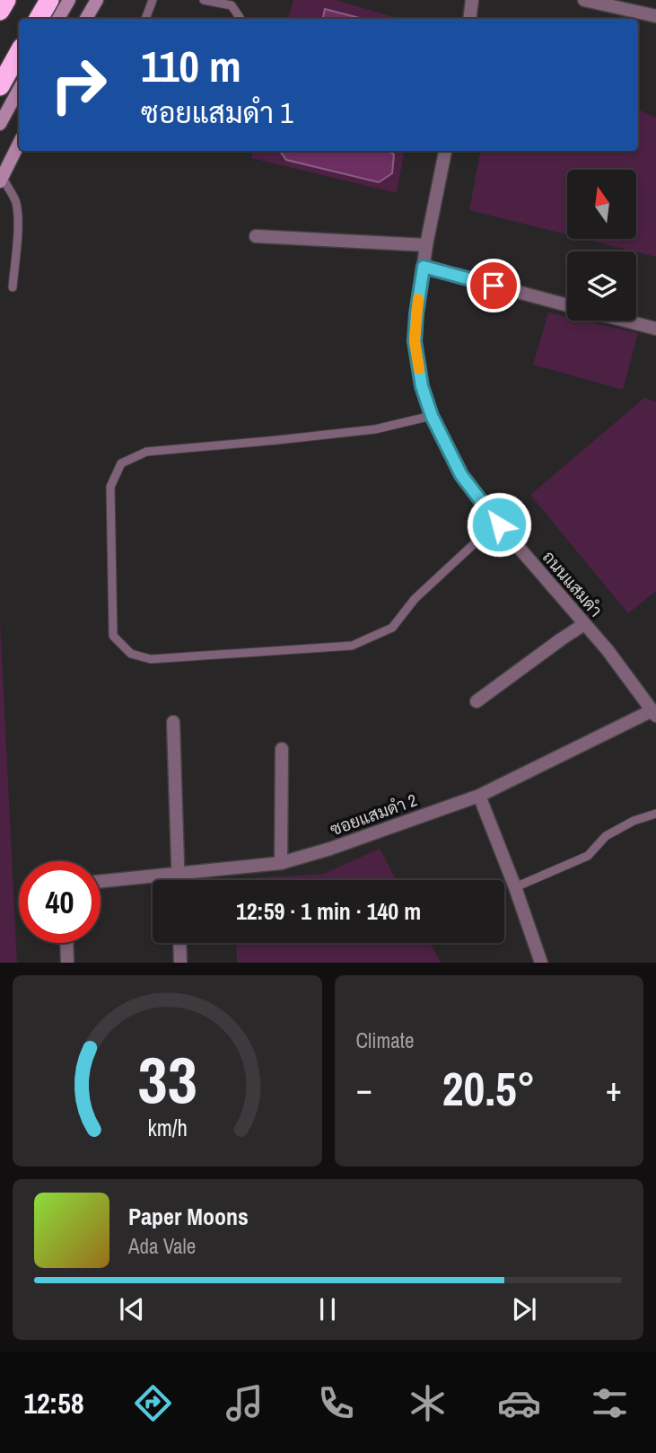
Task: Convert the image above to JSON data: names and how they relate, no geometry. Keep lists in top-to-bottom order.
{
  "streets": {
    "street": ["ถนนแสมดำ", "ซอยแสมดำ 2"]
  },
  "crossings": [
    ["ถนนแสมดำ", "ซอยแสมดำ 2"]
  ],
  "north": "top",
  "page": {
    "turn": ["110 m", "ซอยแสมดำ 1"],
    "limit": "40",
    "trip": "12:59 · 1 min · 140 m",
    "tile": "Climate",
    "heat": ["−", "20.5°", "+"],
    "song": ["Paper Moons", "Ada Vale"],
    "tabs": "12:58",
    "gauge": ["33", "km/h"]
  }
}
